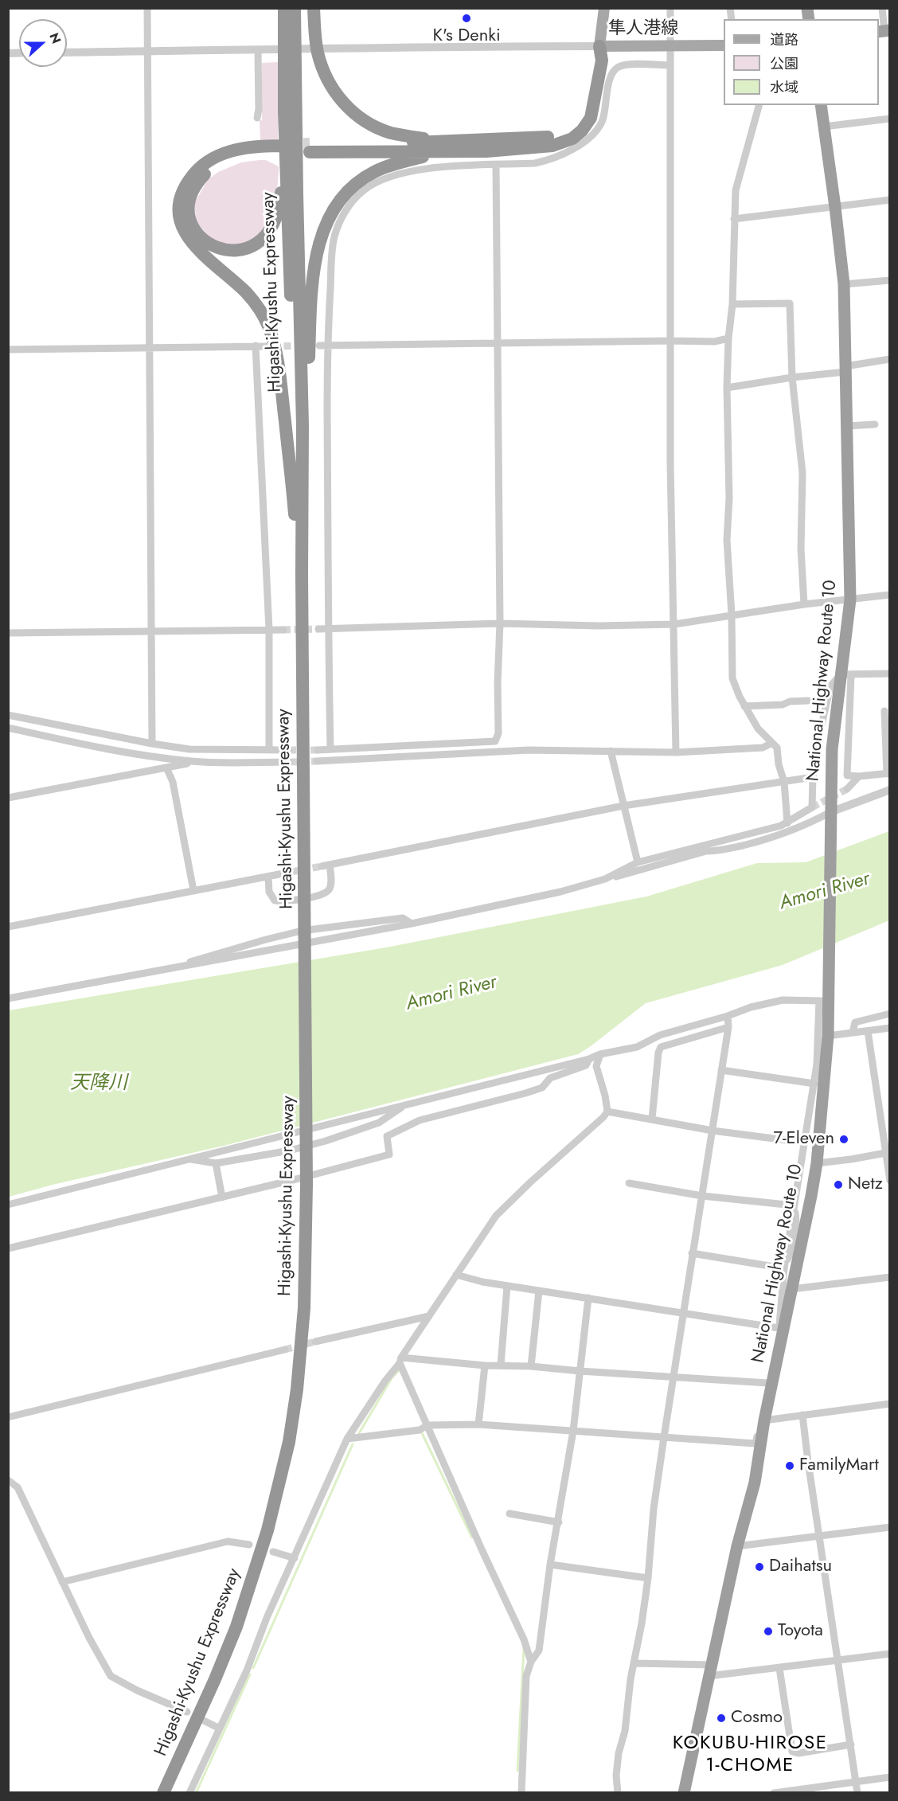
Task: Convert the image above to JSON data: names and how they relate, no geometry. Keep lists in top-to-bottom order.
{
  "streets": {
    "highway": ["Higashi-Kyushu Expressway", "National Highway Route 10"],
    "main road": ["隼人港線"]
  },
  "districts": ["KOKUBU-HIROSE 1-CHOME"],
  "water": ["Amori River", "天降川"],
  "places": [
    "K's Denki",
    "7-Eleven",
    "Netz",
    "FamilyMart",
    "Daihatsu",
    "Toyota",
    "Cosmo"
  ],
  "legend": ["道路", "公園", "水域"],
  "north": "right"
}
